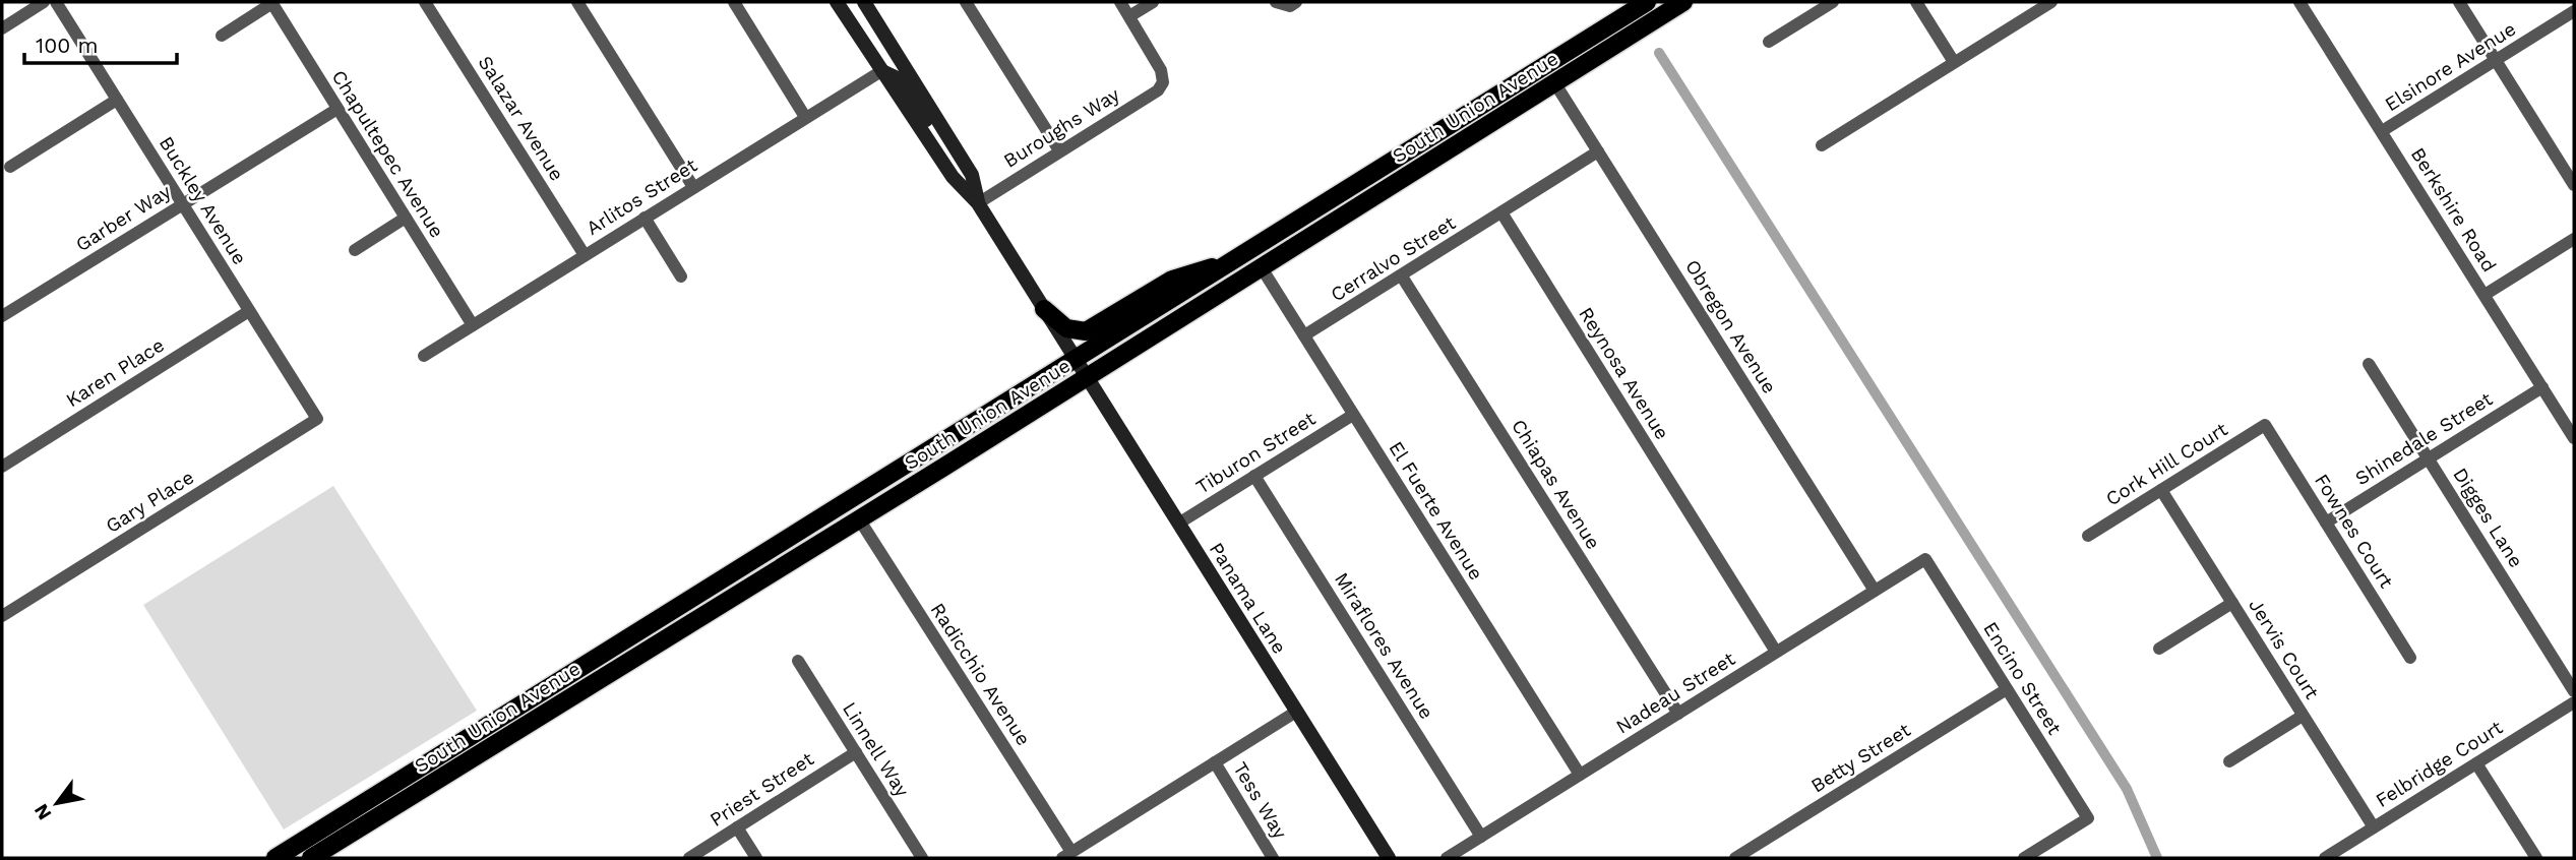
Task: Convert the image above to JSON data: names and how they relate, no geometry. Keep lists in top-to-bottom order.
{
  "streets": {
    "main road": ["South Union Avenue", "Panama Lane"],
    "street": [
      "Elsinore Avenue",
      "Salazar Avenue",
      "Buroughs Way",
      "Chapultepec Avenue",
      "Arlitos Street",
      "Buckley Avenue",
      "Berkshire Road",
      "Garber Way",
      "Cerralvo Street",
      "Obregon Avenue",
      "Karen Place",
      "Reynosa Avenue",
      "Shinedale Street",
      "Tiburon Street",
      "Cork Hill Court",
      "Chiapas Avenue",
      "Gary Place",
      "El Fuerte Avenue",
      "Digges Lane",
      "Fownes Court",
      "Miraflores Avenue",
      "Jervis Court",
      "Radicchio Avenue",
      "Encino Street",
      "Nadeau Street",
      "Linnell Way",
      "Betty Street",
      "Felbridge Court",
      "Priest Street",
      "Tess Way"
    ]
  },
  "crossings": [
    ["Elsinore Avenue", "Berkshire Road"],
    ["South Union Avenue", "Obregon Avenue"],
    ["South Union Avenue", "El Fuerte Avenue"],
    ["South Union Avenue", "Panama Lane"],
    ["South Union Avenue", "Radicchio Avenue"],
    ["Salazar Avenue", "Arlitos Street"],
    ["Buroughs Way", "Panama Lane"],
    ["Chapultepec Avenue", "Arlitos Street"],
    ["Chapultepec Avenue", "Garber Way"],
    ["Buckley Avenue", "Garber Way"],
    ["Buckley Avenue", "Karen Place"],
    ["Buckley Avenue", "Gary Place"],
    ["Berkshire Road", "Shinedale Street"],
    ["Cerralvo Street", "Reynosa Avenue"],
    ["Cerralvo Street", "Chiapas Avenue"],
    ["Cerralvo Street", "El Fuerte Avenue"],
    ["Obregon Avenue", "Nadeau Street"],
    ["Reynosa Avenue", "Nadeau Street"],
    ["Shinedale Street", "Digges Lane"],
    ["Shinedale Street", "Fownes Court"],
    ["Tiburon Street", "El Fuerte Avenue"],
    ["Tiburon Street", "Panama Lane"],
    ["Tiburon Street", "Miraflores Avenue"],
    ["Cork Hill Court", "Fownes Court"],
    ["Cork Hill Court", "Jervis Court"],
    ["Chiapas Avenue", "Nadeau Street"],
    ["El Fuerte Avenue", "Nadeau Street"],
    ["Panama Lane", "Tess Way"],
    ["Miraflores Avenue", "Nadeau Street"],
    ["Jervis Court", "Felbridge Court"],
    ["Radicchio Avenue", "Tess Way"],
    ["Encino Street", "Nadeau Street"],
    ["Encino Street", "Betty Street"],
    ["Linnell Way", "Priest Street"]
  ],
  "scale_bar": "100 m",
  "north": "bottom left"
}
